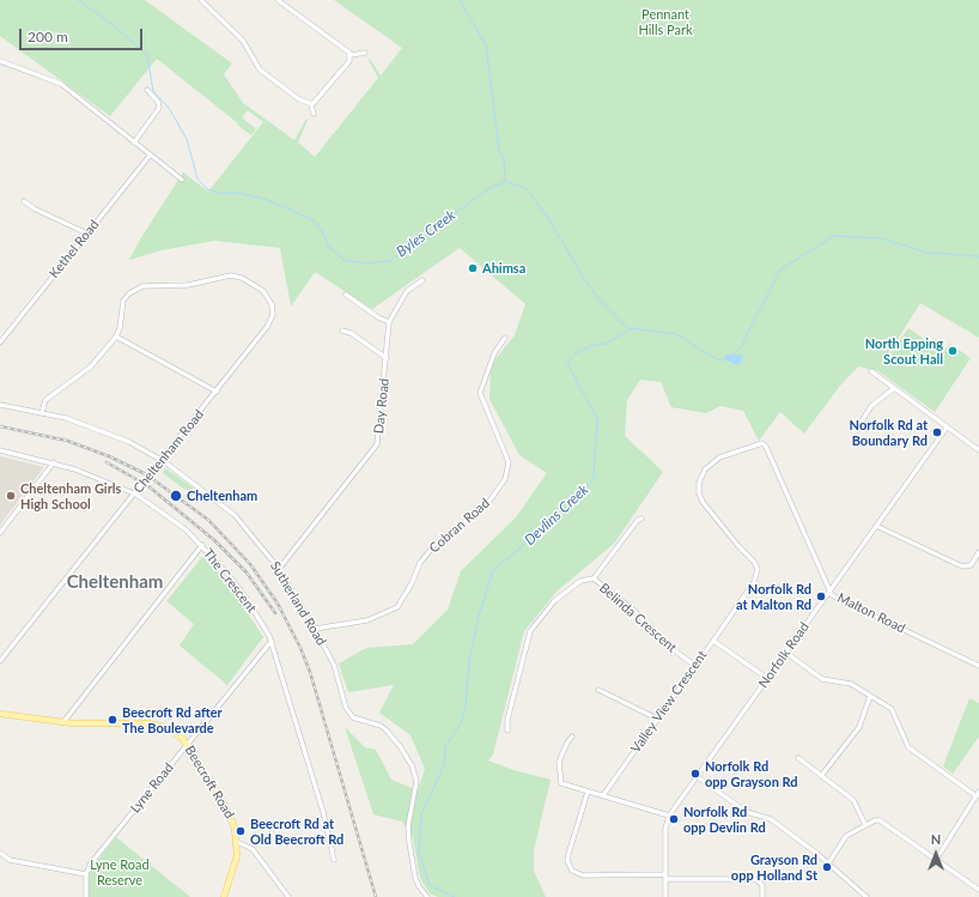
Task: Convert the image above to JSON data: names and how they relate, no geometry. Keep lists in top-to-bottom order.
{
  "streets": {
    "main road": ["Beecroft Road"],
    "street": [
      "Kethel Road",
      "Day Road",
      "Cheltenham Road",
      "Cobran Road",
      "The Crescent",
      "Sutherland Road",
      "Malton Road",
      "Belinda Crescent",
      "Norfolk Road",
      "Valley View Crescent",
      "Lyne Road"
    ]
  },
  "crossings": [
    ["Day Road", "Sutherland Road"],
    ["Cheltenham Road", "The Crescent"],
    ["Cheltenham Road", "Sutherland Road"],
    ["Cobran Road", "Sutherland Road"],
    ["The Crescent", "Lyne Road"],
    ["Malton Road", "Norfolk Road"],
    ["Malton Road", "Valley View Crescent"],
    ["Belinda Crescent", "Valley View Crescent"],
    ["Norfolk Road", "Valley View Crescent"],
    ["Beecroft Road", "Lyne Road"]
  ],
  "districts": ["Cheltenham"],
  "water": ["Byles Creek", "Devlins Creek"],
  "parks": ["Pennant Hills Park", "Lyne Road Reserve"],
  "places": [
    "Ahimsa",
    "North Epping Scout Hall",
    "Norfolk Rd at Boundary Rd",
    "Cheltenham Girls High School",
    "Cheltenham",
    "Norfolk Rd at Malton Rd",
    "Beecroft Rd after The Boulevarde",
    "Norfolk Rd opp Grayson Rd",
    "Norfolk Rd opp Devlin Rd",
    "Beecroft Rd at Old Beecroft Rd",
    "Grayson Rd opp Holland St"
  ],
  "scale_bar": "200 m",
  "north": "top"
}
